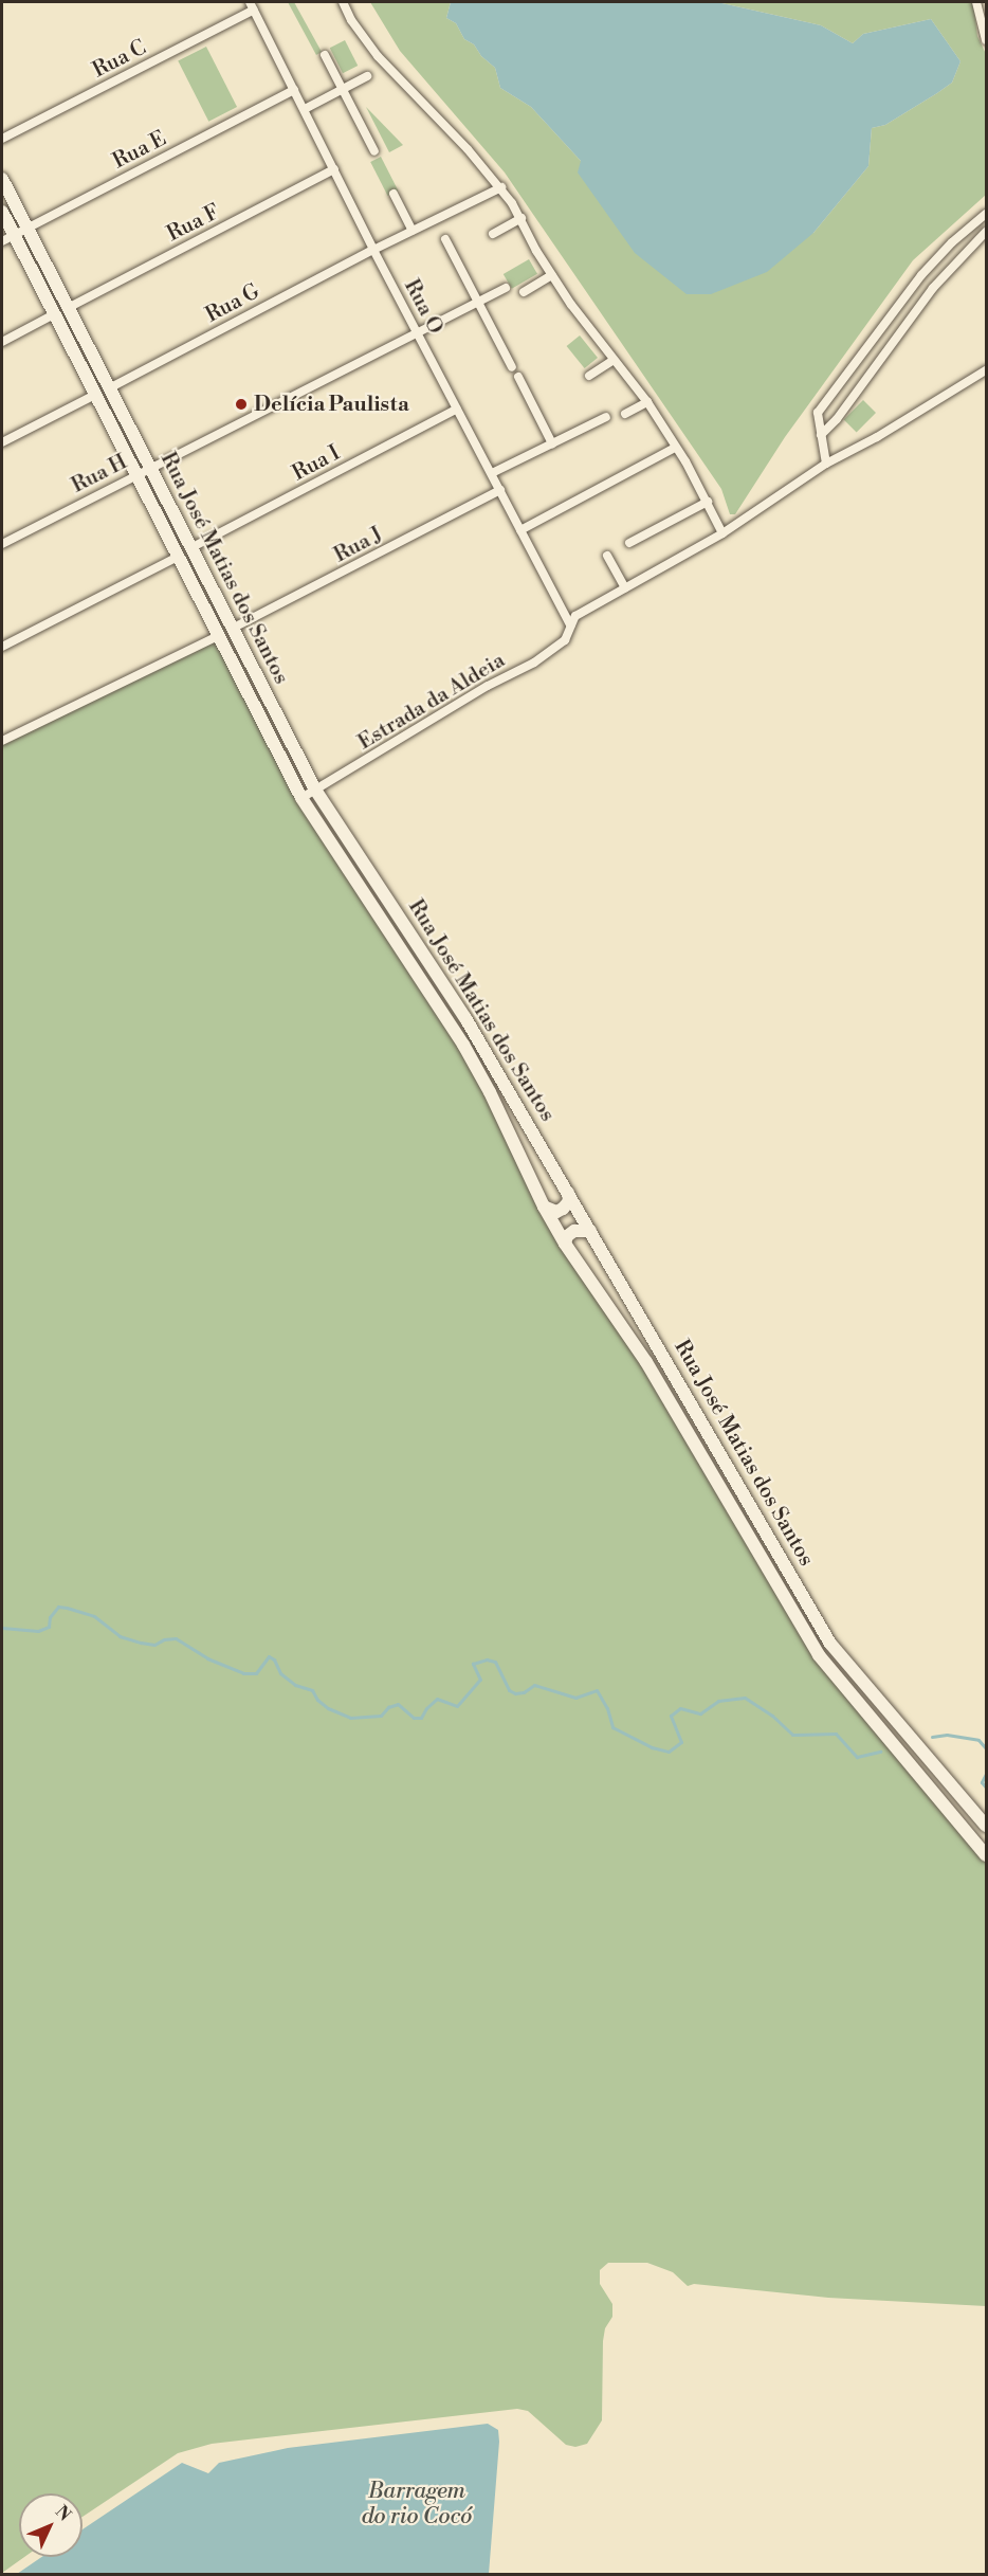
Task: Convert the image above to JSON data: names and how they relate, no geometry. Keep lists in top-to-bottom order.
{
  "streets": {
    "main road": ["Rua José Matias dos Santos"],
    "street": [
      "Rua C",
      "Rua E",
      "Rua F",
      "Rua G",
      "Rua O",
      "Rua I",
      "Rua H",
      "Rua J",
      "Estrada da Aldeia"
    ]
  },
  "crossings": [
    ["Rua C", "Rua O"],
    ["Rua E", "Rua O"],
    ["Rua E", "Rua José Matias dos Santos"],
    ["Rua F", "Rua O"],
    ["Rua F", "Rua José Matias dos Santos"],
    ["Rua G", "Rua O"],
    ["Rua G", "Rua José Matias dos Santos"],
    ["Rua O", "Rua I"],
    ["Rua O", "Rua H"],
    ["Rua O", "Rua J"],
    ["Rua O", "Estrada da Aldeia"],
    ["Rua I", "Rua José Matias dos Santos"],
    ["Rua H", "Rua José Matias dos Santos"],
    ["Rua J", "Rua José Matias dos Santos"],
    ["Rua José Matias dos Santos", "Estrada da Aldeia"]
  ],
  "water": ["Barragem do rio Cocó"],
  "places": ["Delícia Paulista"],
  "north": "top right"
}
